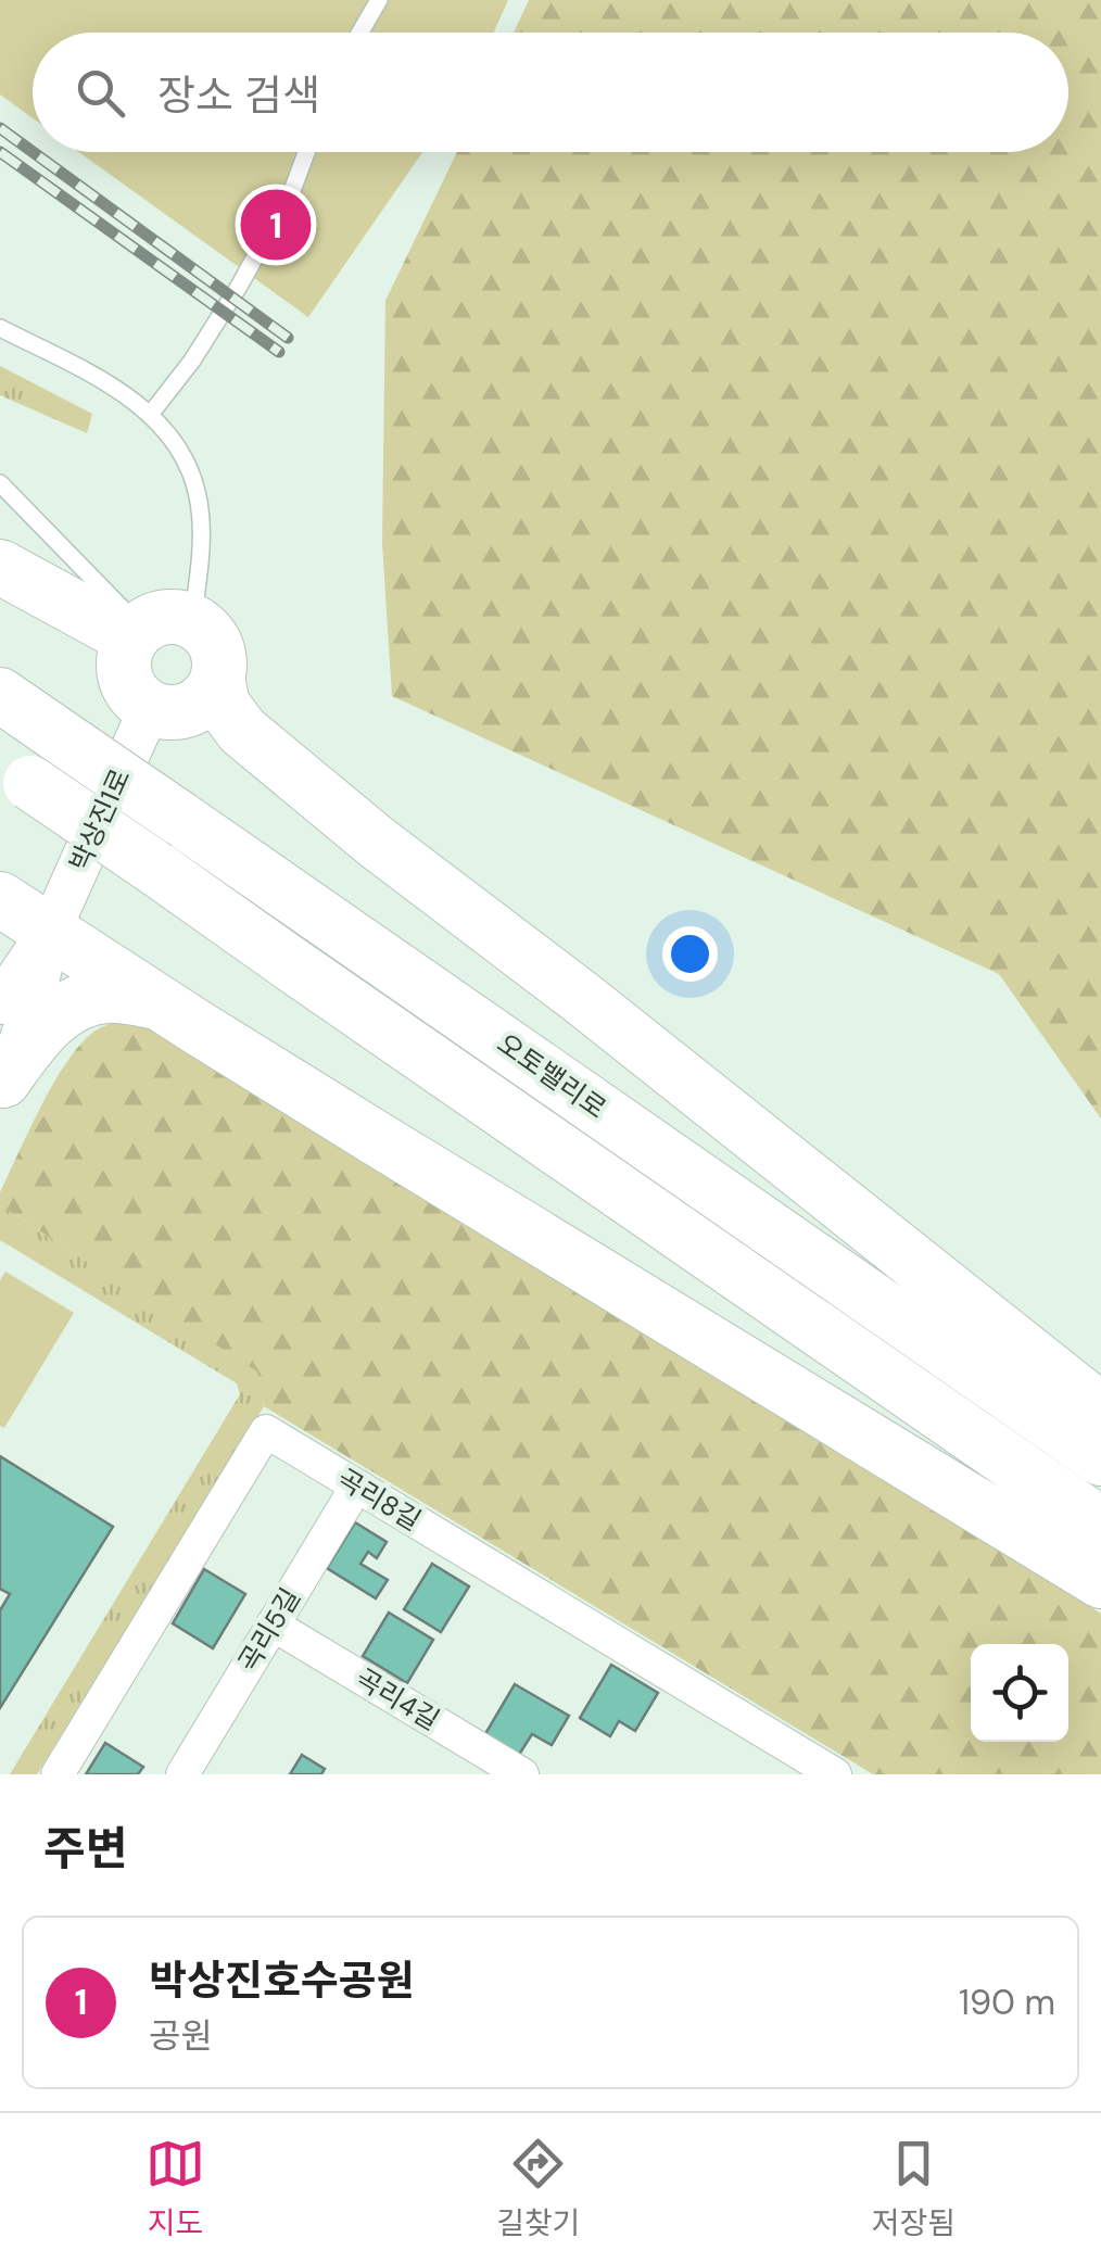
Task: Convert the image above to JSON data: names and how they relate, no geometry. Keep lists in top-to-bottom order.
{
  "streets": {
    "highway": ["오토밸리로"],
    "street": [
      "박상진1로",
      "곡리8길",
      "곡리5길",
      "곡리4길"
    ]
  },
  "crossings": [
    ["곡리8길", "곡리5길"],
    ["곡리5길", "곡리4길"]
  ],
  "page": {
    "search": "장소 검색",
    "pins": "1",
    "heading": "주변",
    "list": [
      {
        "mark": "1",
        "name": "박상진호수공원",
        "note": "공원",
        "value": "190 m"
      }
    ],
    "nav": ["지도", "길찾기", "저장됨"]
  }
}
